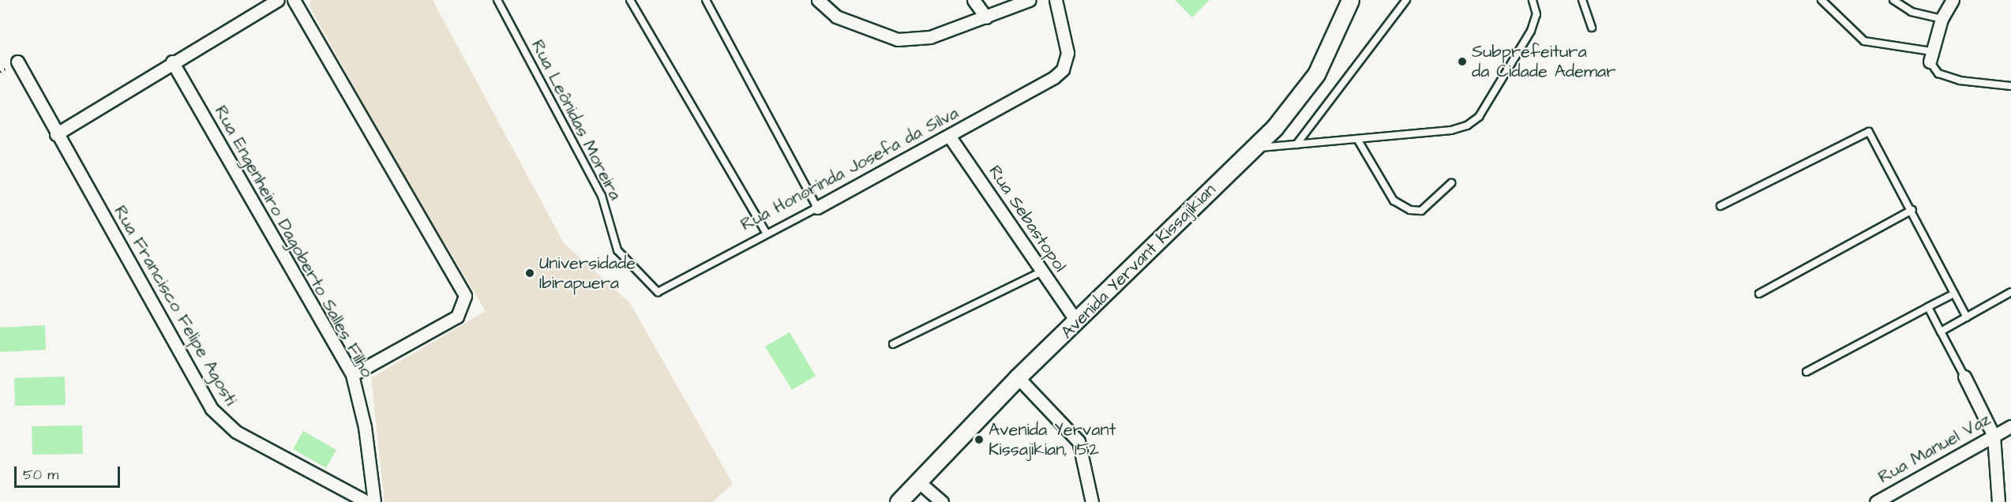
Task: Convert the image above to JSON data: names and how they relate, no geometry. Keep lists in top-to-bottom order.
{
  "streets": {
    "main road": ["Avenida Yervant Kissajikian"],
    "street": [
      "Rua Honorinda Josefa da Silva",
      "Rua Sebastopol",
      "Rua Engenheiro Dagoberto Salles Filho",
      "Rua Francisco Felipe Agosti",
      "Rua Manuel Vaz"
    ],
    "lane": ["Rua Leônidas Moreira"]
  },
  "crossings": [
    ["Rua Leônidas Moreira", "Rua Honorinda Josefa da Silva"],
    ["Rua Honorinda Josefa da Silva", "Rua Sebastopol"],
    ["Rua Sebastopol", "Avenida Yervant Kissajikian"]
  ],
  "places": ["Subprefeitura da Cidade Ademar", "Universidade Ibirapuera", "Avenida Yervant Kissajikian, 152"],
  "scale_bar": "50 m"
}
